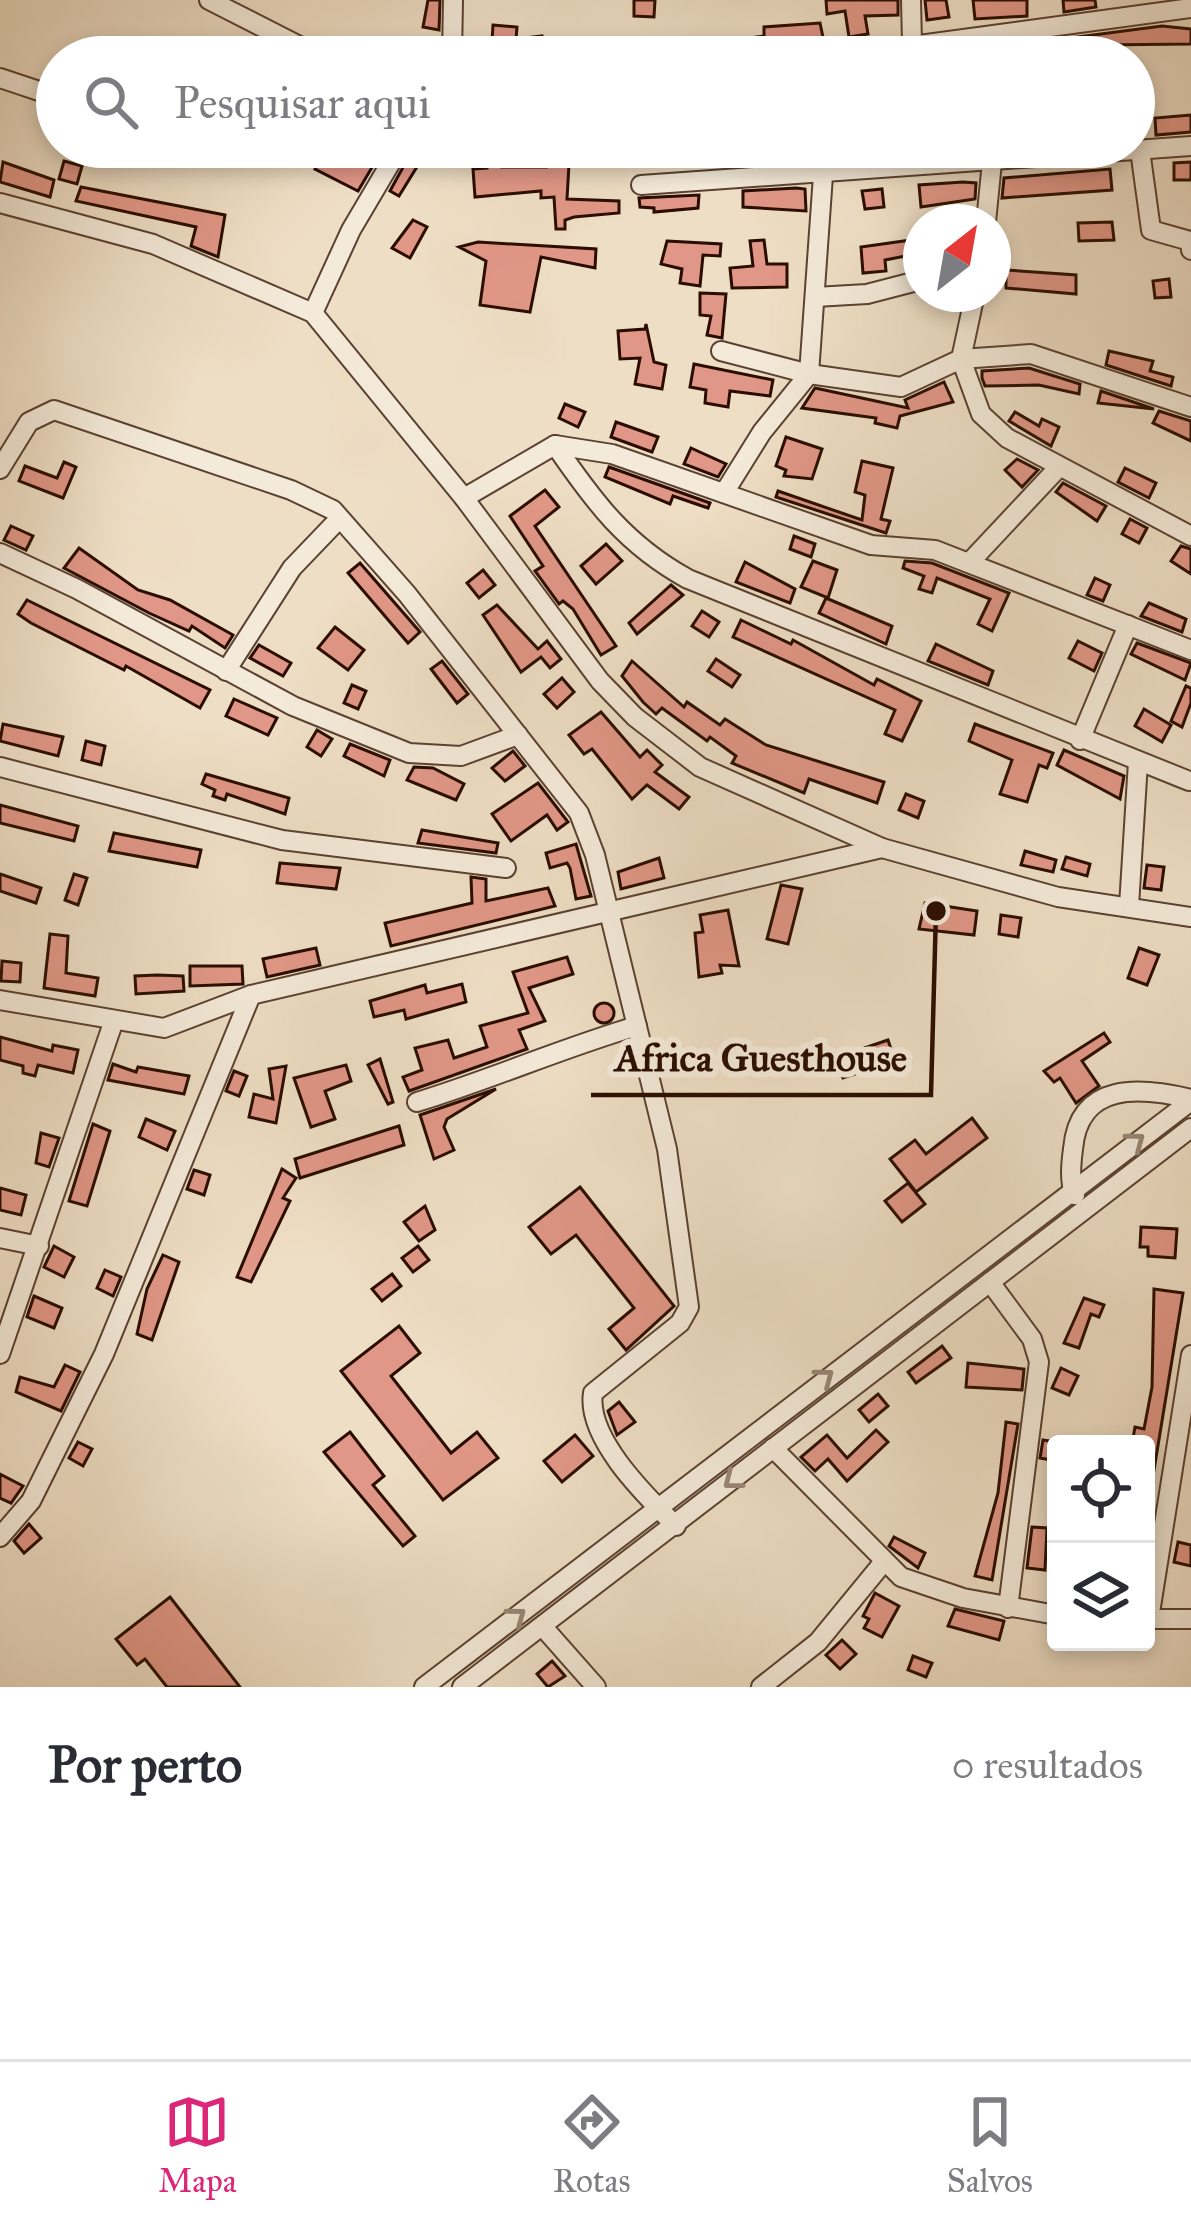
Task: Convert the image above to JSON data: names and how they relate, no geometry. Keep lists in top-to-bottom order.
{
  "places": ["Africa Guesthouse"],
  "north": "top right",
  "page": {
    "search": "Pesquisar aqui",
    "heading": ["Por perto", "0 resultados"],
    "nav": ["Mapa", "Rotas", "Salvos"]
  }
}
